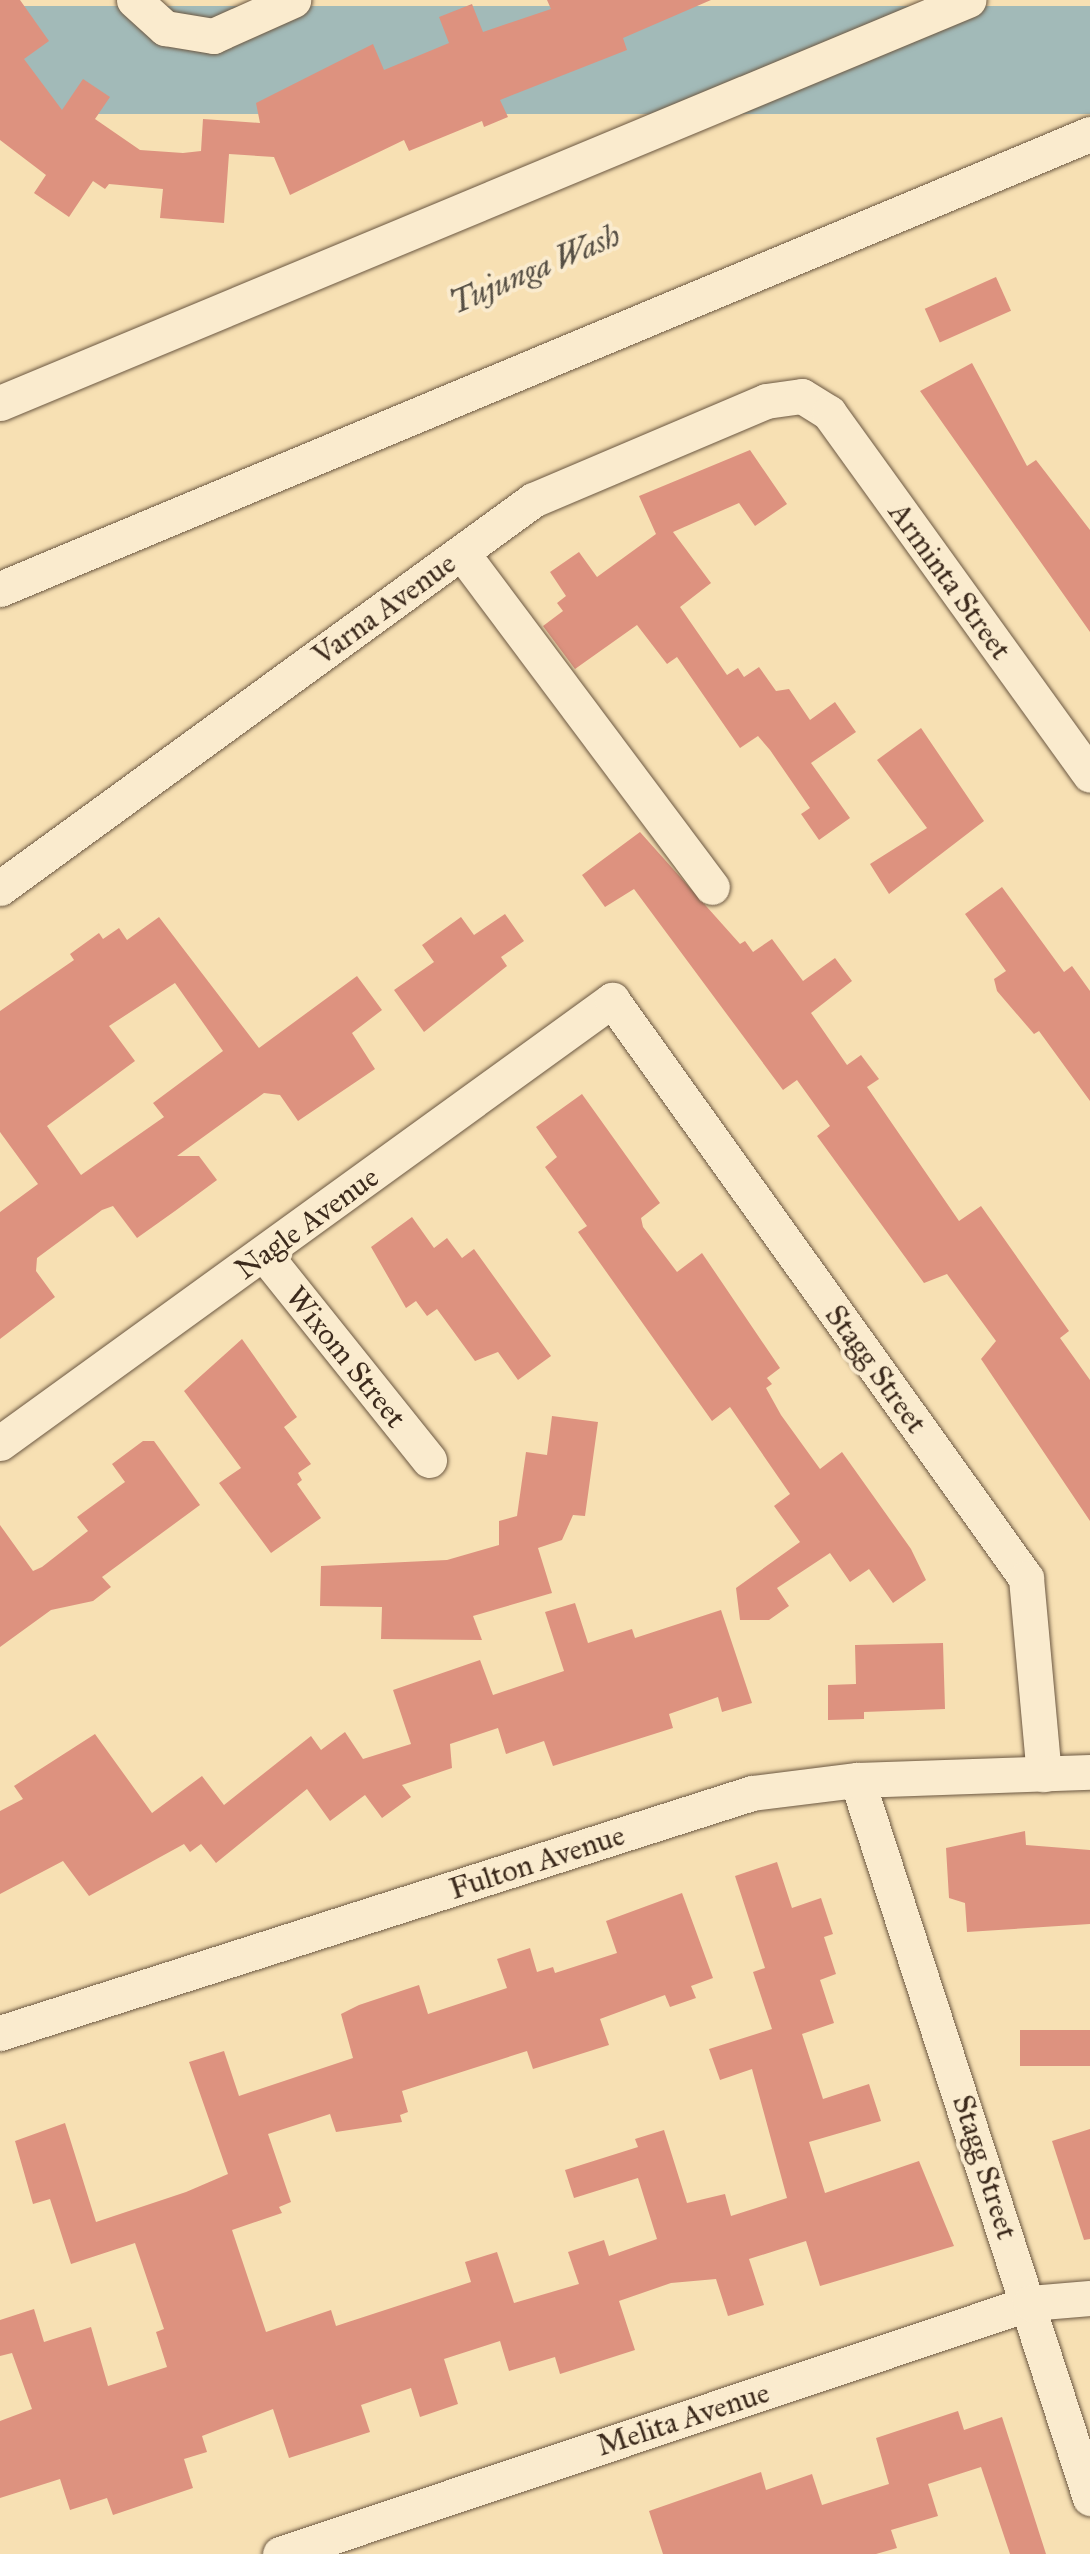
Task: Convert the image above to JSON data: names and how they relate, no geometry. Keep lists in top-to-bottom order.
{
  "streets": {
    "street": [
      "Arminta Street",
      "Varna Avenue",
      "Nagle Avenue",
      "Wixom Street",
      "Stagg Street",
      "Fulton Avenue",
      "Melita Avenue"
    ]
  },
  "crossings": [
    ["Arminta Street", "Varna Avenue"],
    ["Nagle Avenue", "Wixom Street"],
    ["Nagle Avenue", "Stagg Street"],
    ["Stagg Street", "Fulton Avenue"],
    ["Stagg Street", "Melita Avenue"]
  ],
  "water": ["Tujunga Wash"]
}
